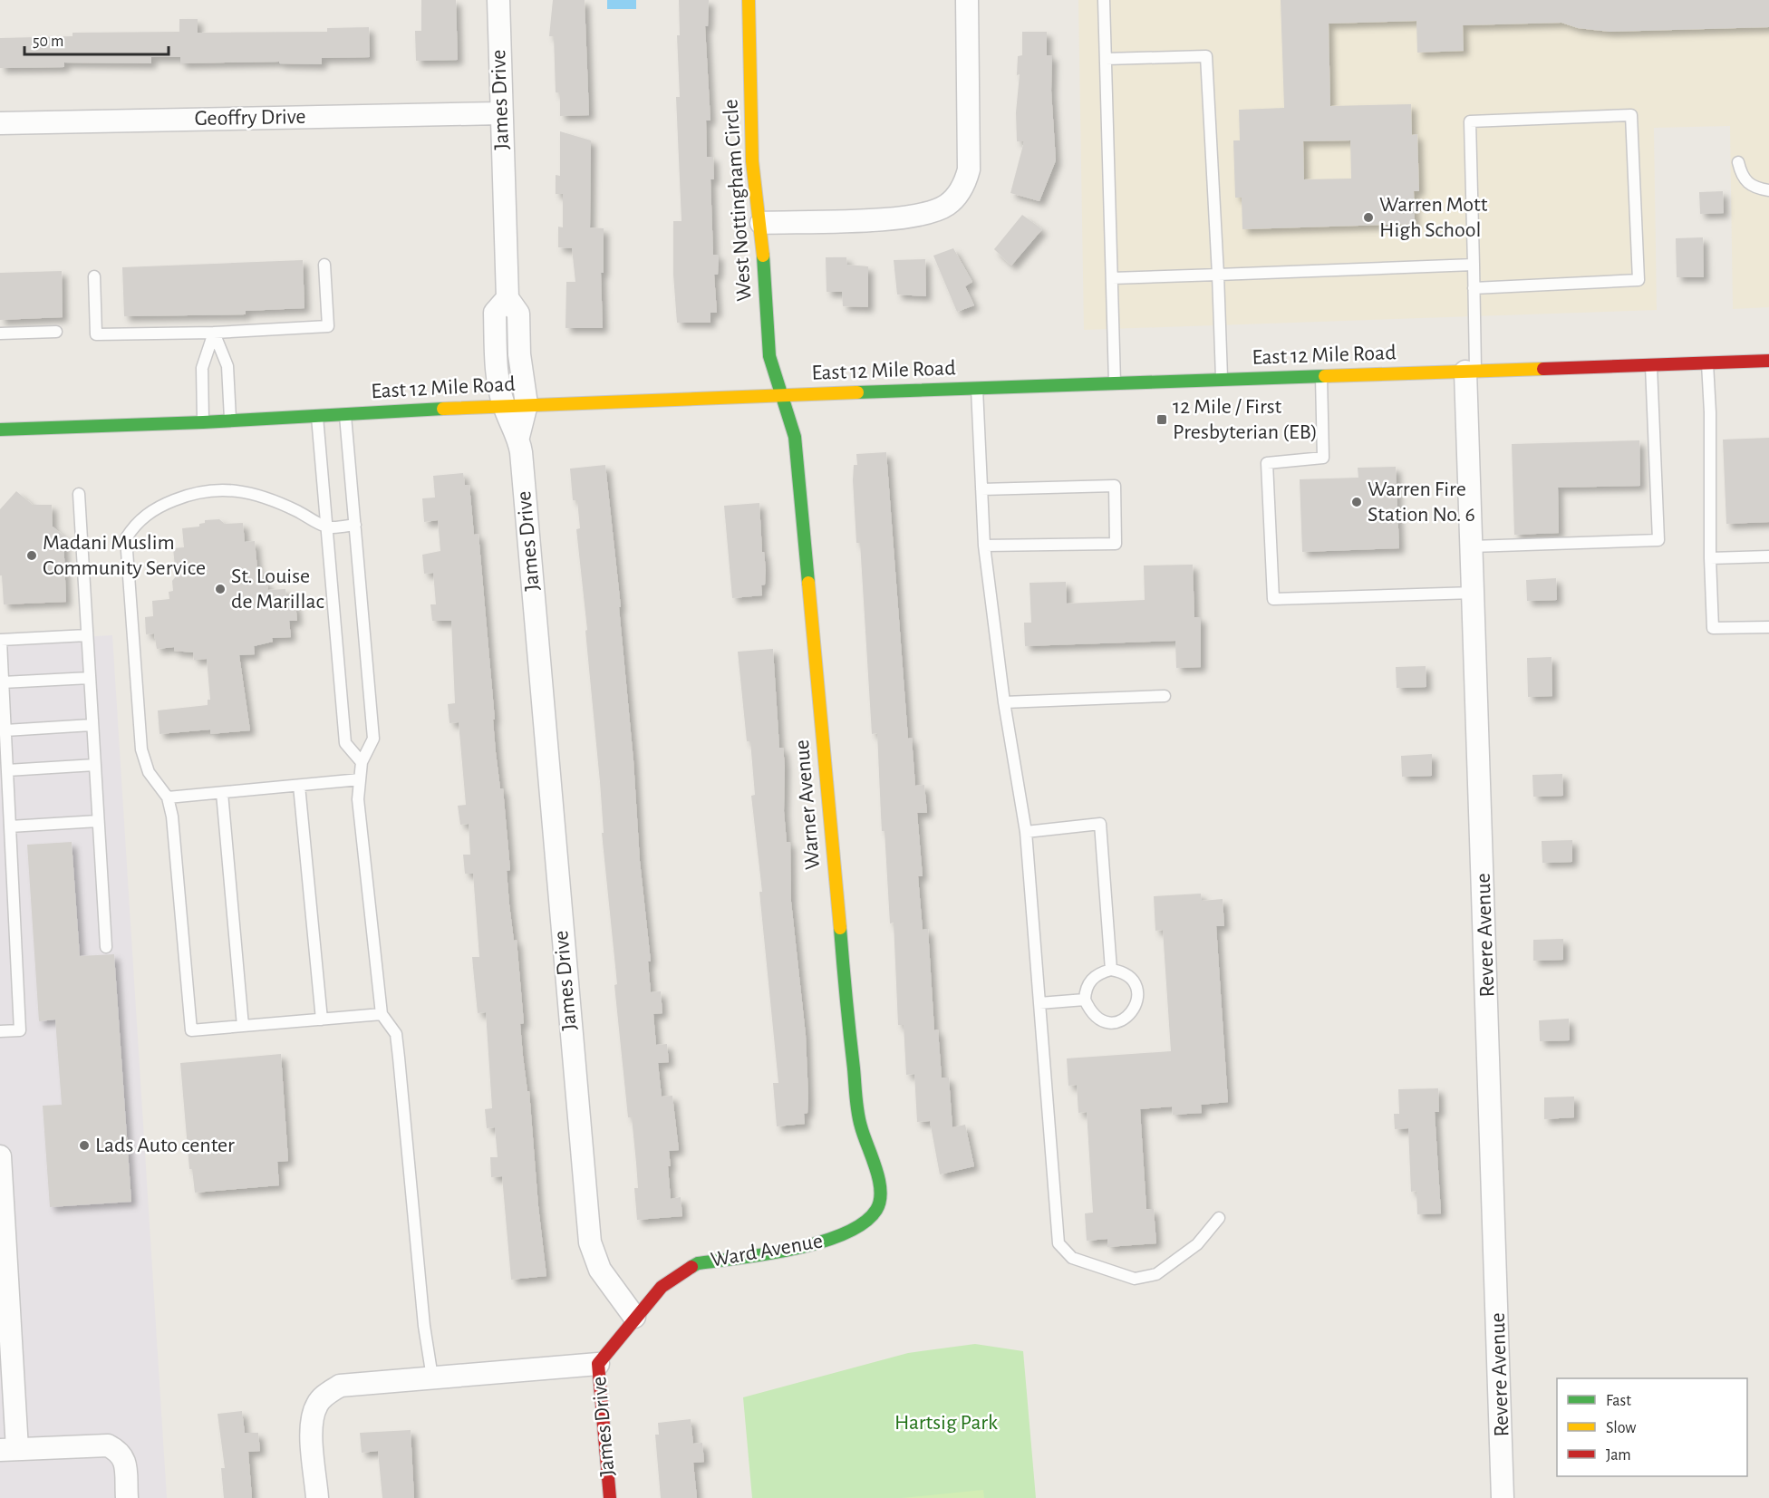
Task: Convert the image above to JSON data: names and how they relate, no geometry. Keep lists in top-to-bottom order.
{
  "streets": {
    "main road": [
      "James Drive",
      "West Nottingham Circle",
      "East 12 Mile Road",
      "Warner Avenue",
      "Ward Avenue"
    ],
    "street": ["Geoffry Drive", "Revere Avenue"]
  },
  "crossings": [
    ["James Drive", "Geoffry Drive"],
    ["James Drive", "East 12 Mile Road"],
    ["James Drive", "Ward Avenue"],
    ["West Nottingham Circle", "East 12 Mile Road"],
    ["West Nottingham Circle", "Warner Avenue"],
    ["East 12 Mile Road", "Warner Avenue"],
    ["East 12 Mile Road", "Revere Avenue"],
    ["Warner Avenue", "Ward Avenue"]
  ],
  "parks": ["Hartsig Park"],
  "places": {
    "other": [
      "Warren Mott High School",
      "Warren Fire Station No. 6",
      "Madani Muslim Community Service",
      "St. Louise de Marillac",
      "Lads Auto center"
    ],
    "transit": ["12 Mile / First Presbyterian (EB)"]
  },
  "legend": ["Fast", "Slow", "Jam"],
  "scale_bar": "50 m"
}
